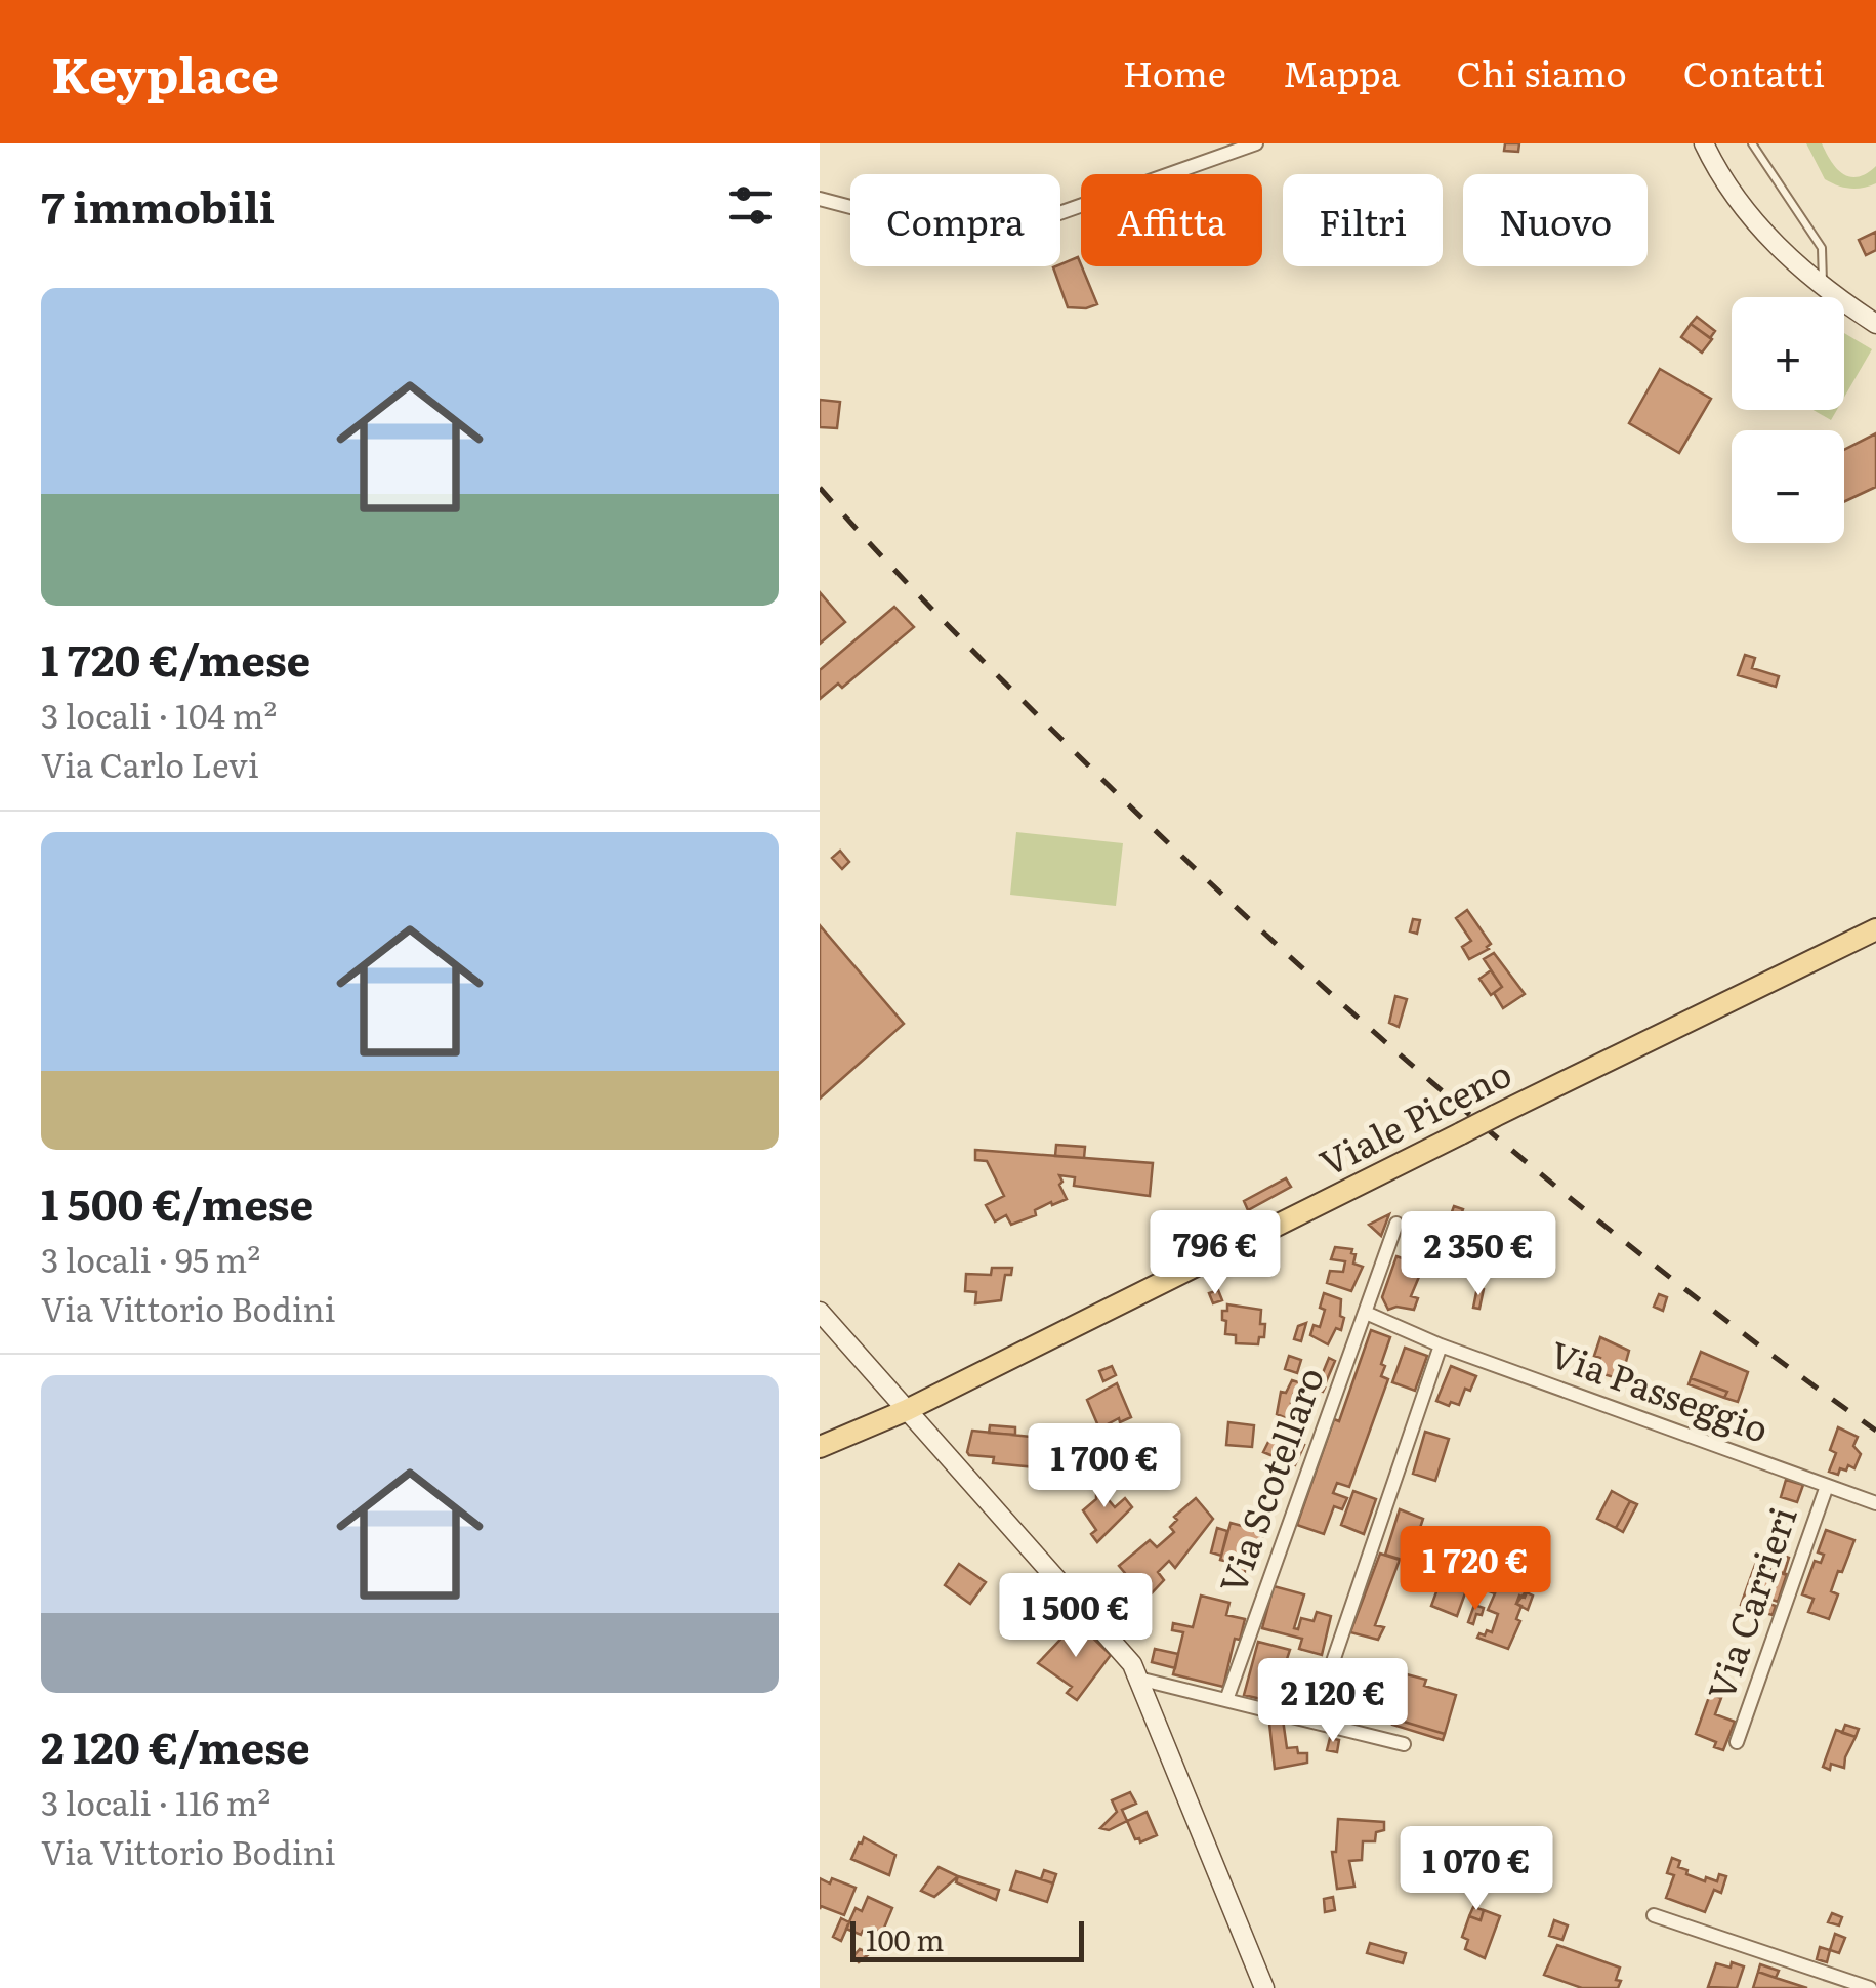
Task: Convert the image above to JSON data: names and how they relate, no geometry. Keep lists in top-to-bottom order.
{
  "streets": {
    "main road": ["Viale Piceno"],
    "street": ["Via Passeggio", "Via Scotellaro", "Via Carrieri"]
  },
  "crossings": [
    ["Via Passeggio", "Via Scotellaro"],
    ["Via Passeggio", "Via Carrieri"]
  ],
  "scale_bar": "100 m",
  "page": {
    "header": "Keyplace",
    "nav": [
      "Home",
      "Mappa",
      "Chi siamo",
      "Contatti"
    ],
    "heading": "7 immobili",
    "chip": [
      "Compra",
      "Affitta",
      "Filtri",
      "Nuovo"
    ],
    "list": [
      {
        "name": "1 720 €/mese",
        "note": "3 locali · 104 m² · Via Carlo Levi"
      },
      {
        "name": "1 500 €/mese",
        "note": "3 locali · 95 m² · Via Vittorio Bodini"
      },
      {
        "name": "2 120 €/mese",
        "note": "3 locali · 116 m² · Via Vittorio Bodini"
      }
    ],
    "map_buttons": ["+", "−"],
    "price": [
      "796 €",
      "2 350 €",
      "1 700 €",
      "1 720 €",
      "1 500 €",
      "2 120 €",
      "1 070 €"
    ],
    "scale": "100 m"
  }
}
